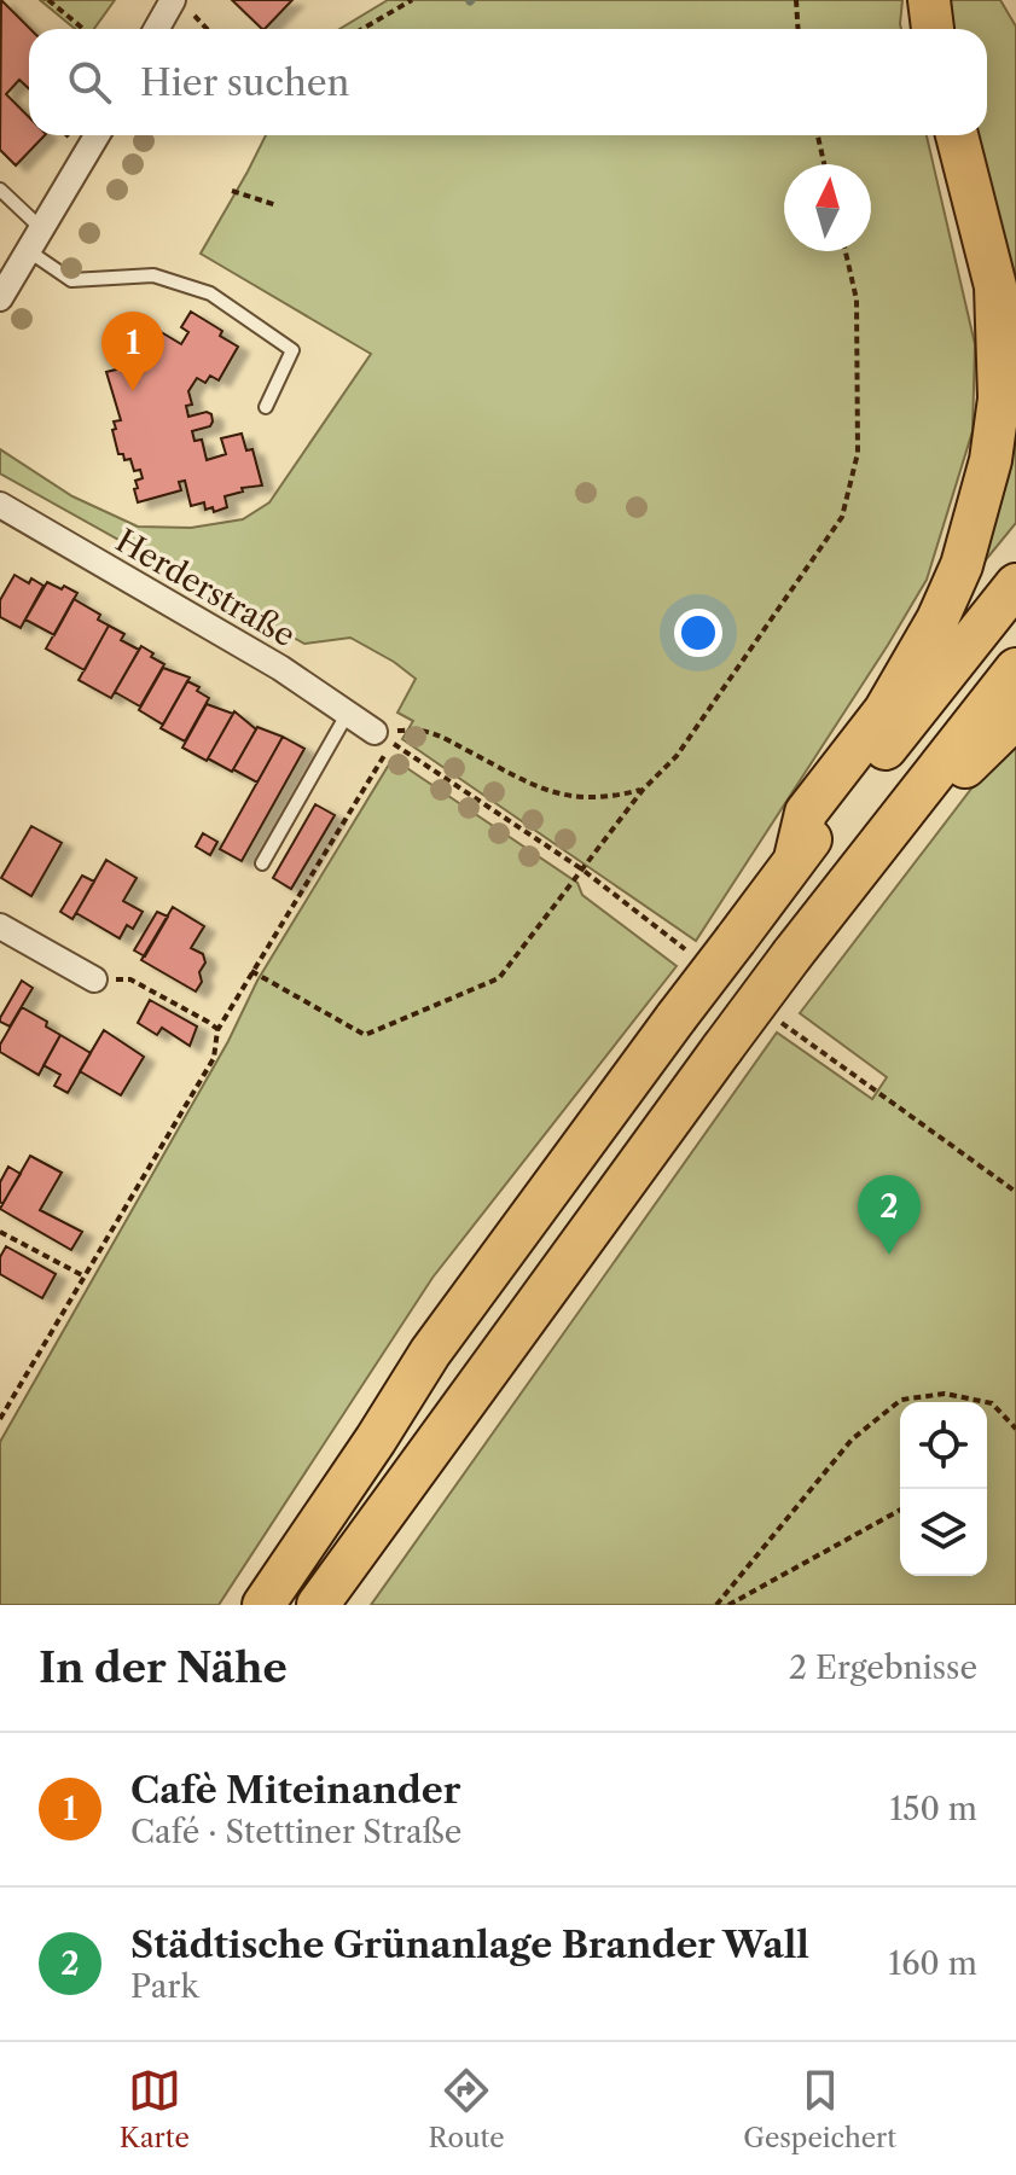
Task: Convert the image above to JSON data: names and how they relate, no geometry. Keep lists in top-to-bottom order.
{
  "streets": {
    "street": ["Herderstraße"]
  },
  "north": "top",
  "page": {
    "search": "Hier suchen",
    "pins": ["1", "2"],
    "heading": ["In der Nähe", "2 Ergebnisse"],
    "list": [
      {
        "mark": "1",
        "name": "Cafè Miteinander",
        "note": "Café · Stettiner Straße",
        "value": "150 m"
      },
      {
        "mark": "2",
        "name": "Städtische Grünanlage Brander Wall",
        "note": "Park",
        "value": "160 m"
      }
    ],
    "nav": ["Karte", "Route", "Gespeichert"]
  }
}
